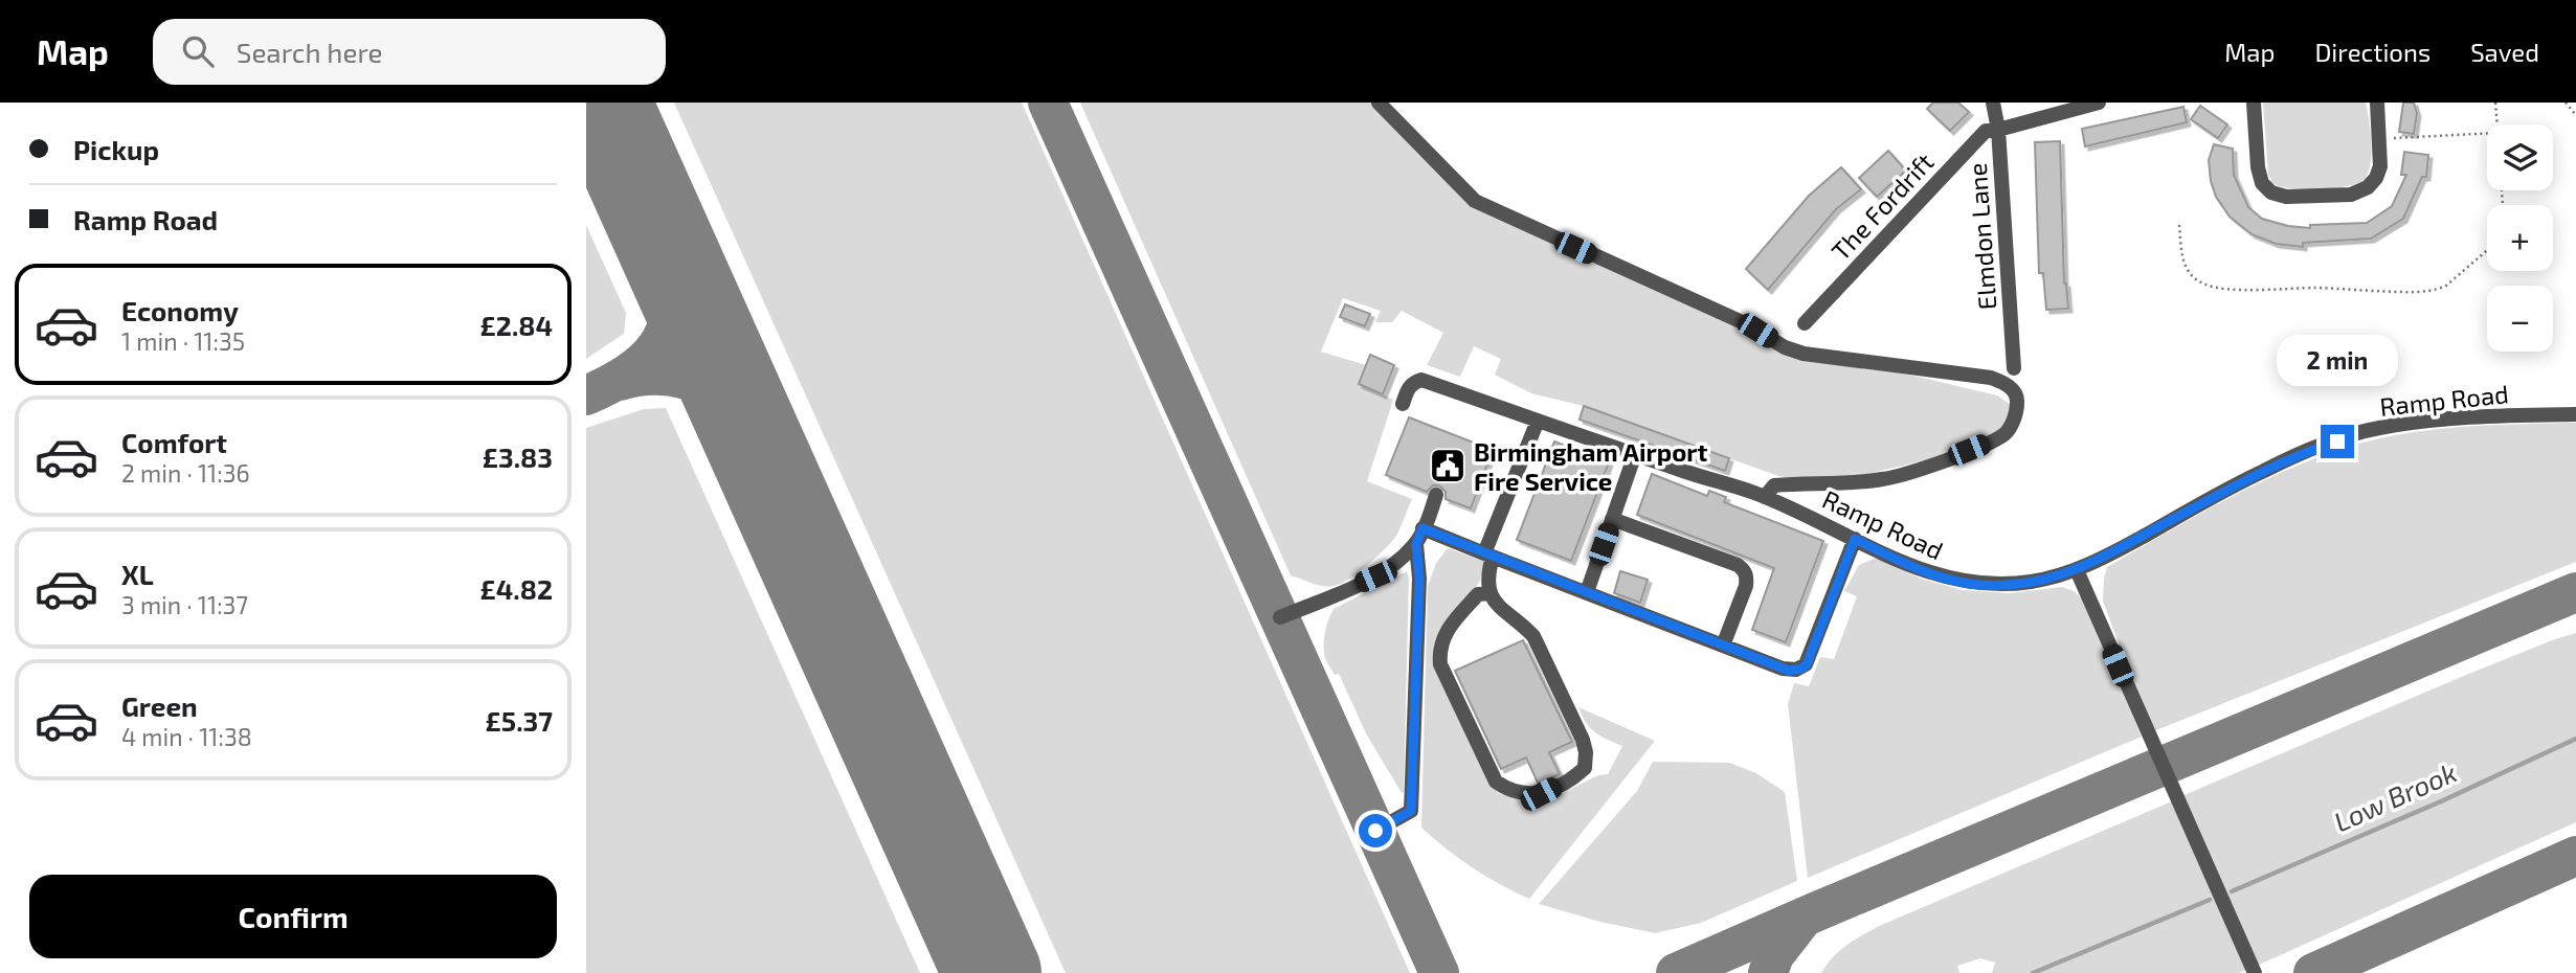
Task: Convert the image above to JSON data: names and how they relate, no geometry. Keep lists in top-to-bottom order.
{
  "streets": {
    "street": ["The Fordrift", "Elmdon Lane", "Ramp Road"]
  },
  "crossings": [
    ["The Fordrift", "Elmdon Lane"]
  ],
  "water": ["Low Brook"],
  "places": {
    "public building": ["Birmingham Airport Fire Service"]
  },
  "page": {
    "header": "Map",
    "search": "Search here",
    "nav": ["Map", "Directions", "Saved"],
    "banner": ["Pickup", "Ramp Road"],
    "map_buttons": ["+", "−"],
    "list": [
      {
        "name": "Economy",
        "note": "1 min · 11:35",
        "value": "£2.84"
      },
      {
        "name": "Comfort",
        "note": "2 min · 11:36",
        "value": "£3.83"
      },
      {
        "name": "XL",
        "note": "3 min · 11:37",
        "value": "£4.82"
      },
      {
        "name": "Green",
        "note": "4 min · 11:38",
        "value": "£5.37"
      }
    ],
    "bubble": "2 min",
    "buttons": "Confirm"
  }
}
